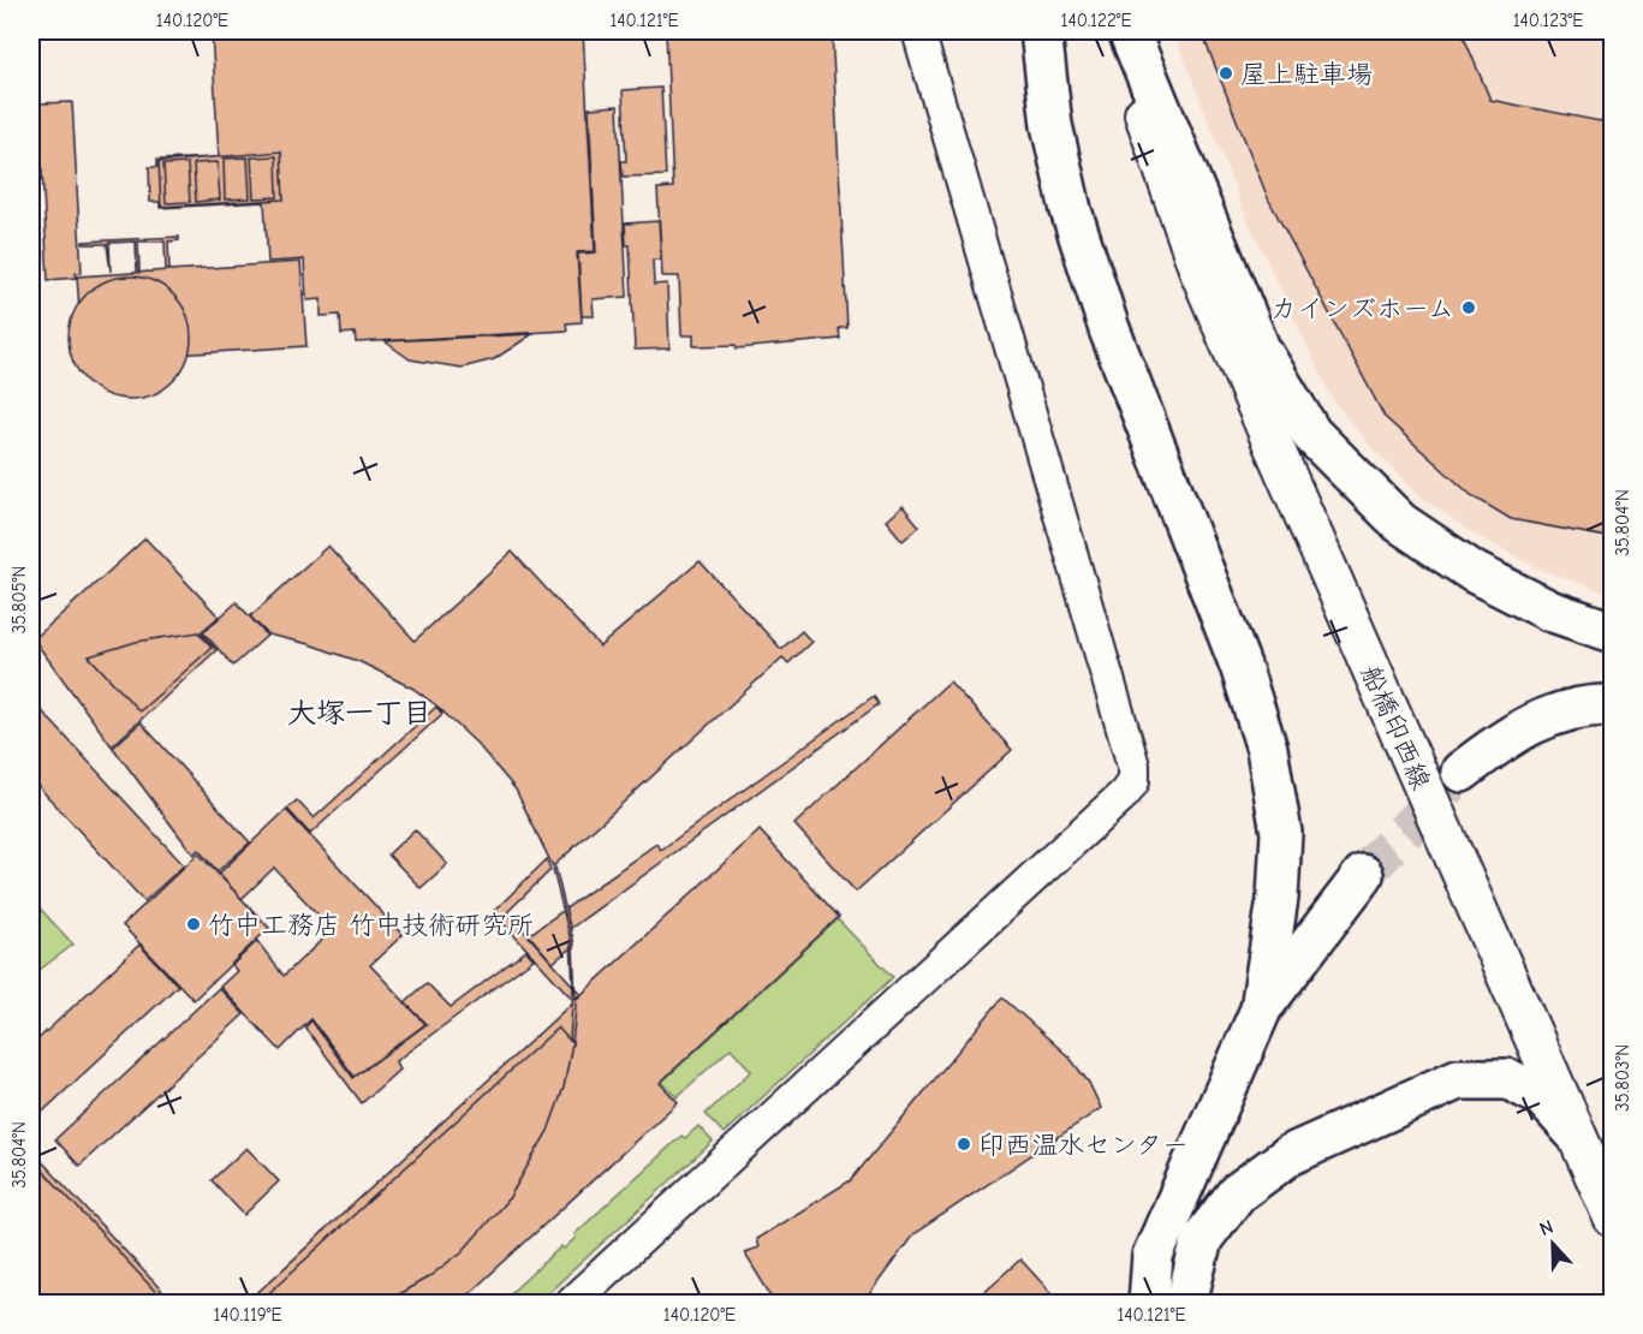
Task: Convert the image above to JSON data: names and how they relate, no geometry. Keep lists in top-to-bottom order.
{
  "streets": {
    "main road": ["船橋印西線"]
  },
  "districts": ["大塚一丁目"],
  "places": [
    "屋上駐車場",
    "カインズホーム",
    "竹中工務店 竹中技術研究所",
    "印西温水センター"
  ],
  "north": "top",
  "coordinates": [
    "140.120°E",
    "140.121°E",
    "140.122°E",
    "140.123°E",
    "35.804°N",
    "35.805°N",
    "35.803°N",
    "140.119°E"
  ]
}
